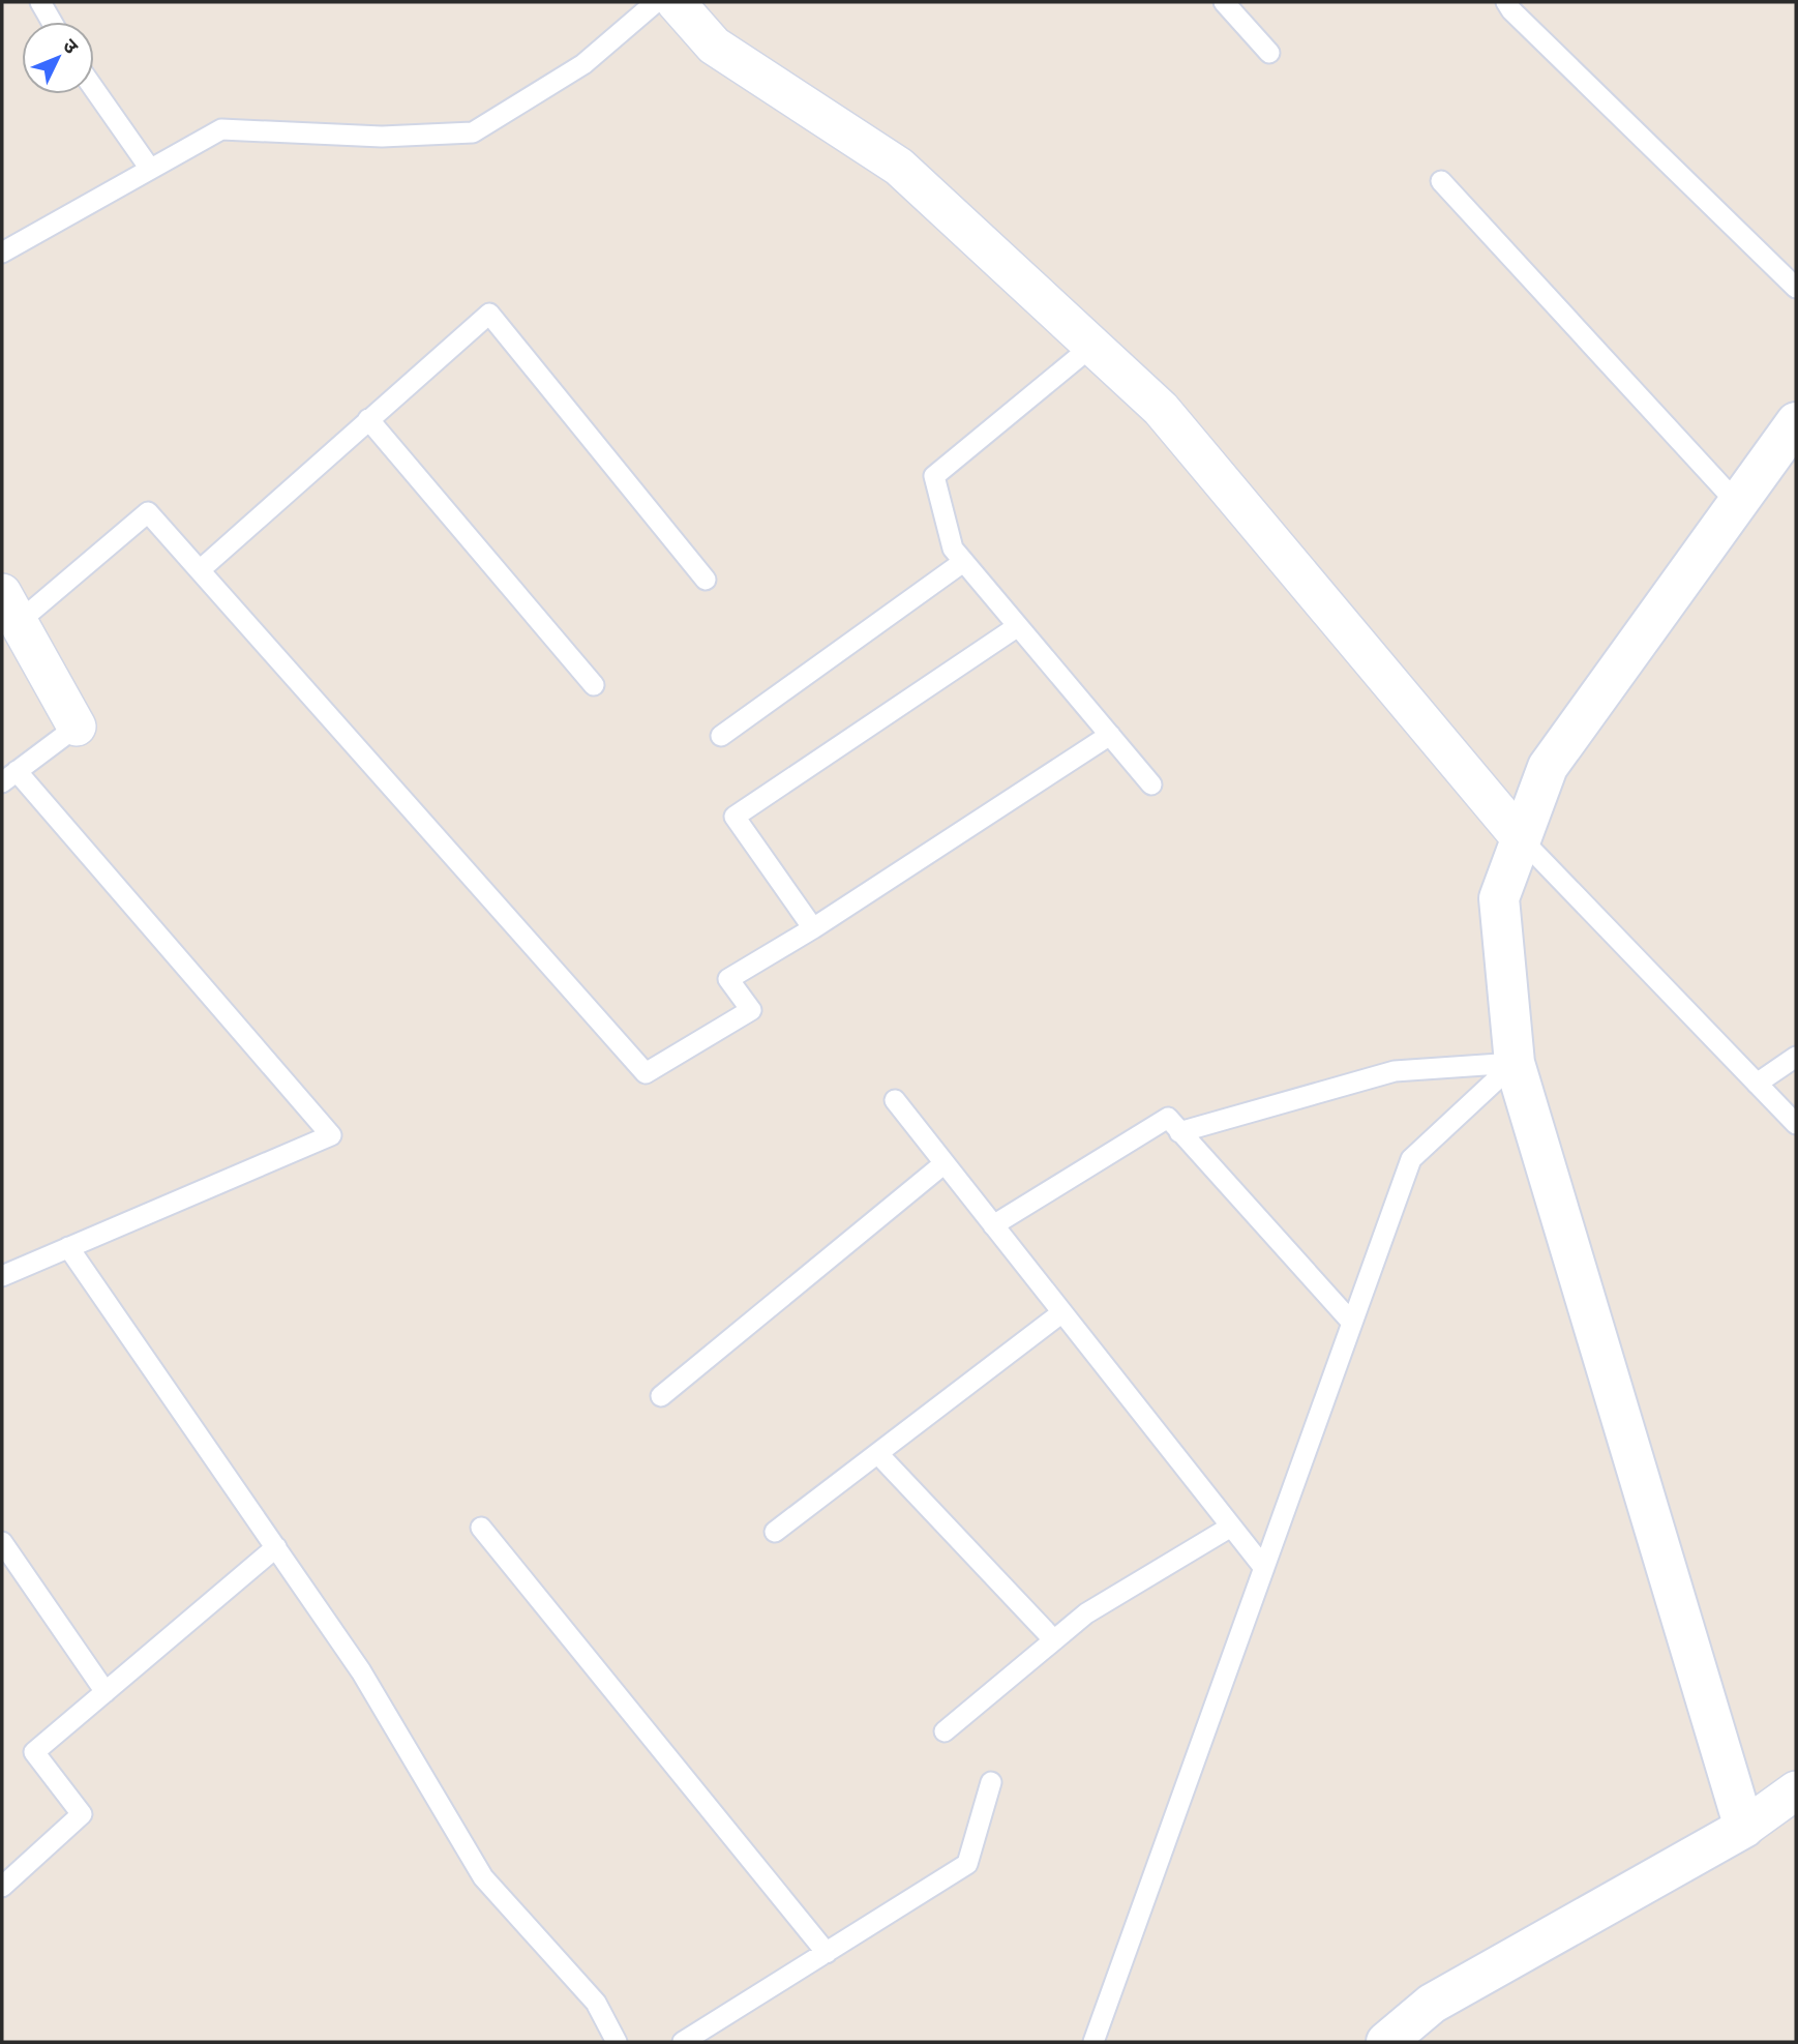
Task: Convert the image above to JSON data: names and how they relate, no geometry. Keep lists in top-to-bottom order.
{
  "north": "top right"
}
